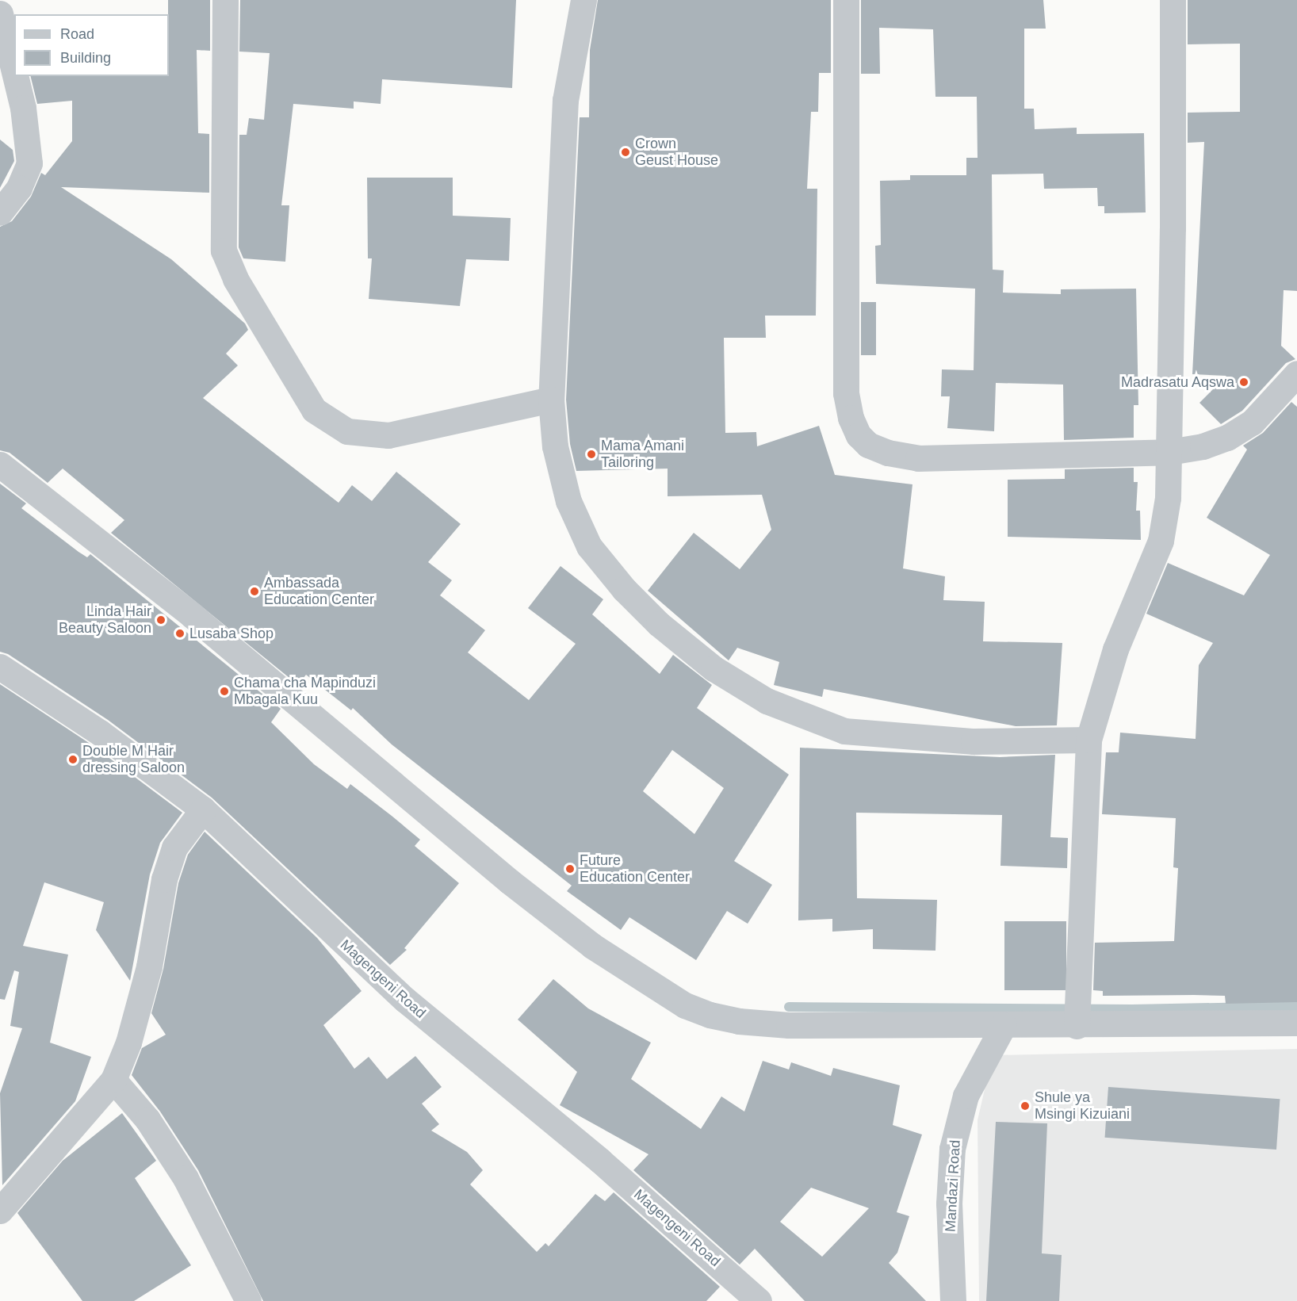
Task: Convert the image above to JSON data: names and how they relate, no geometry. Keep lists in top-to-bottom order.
{
  "streets": {
    "street": ["Magengeni Road", "Mandazi Road"]
  },
  "places": [
    "Crown Geust House",
    "Madrasatu Aqswa",
    "Mama Amani Tailoring",
    "Ambassada Education Center",
    "Linda Hair Beauty Saloon",
    "Lusaba Shop",
    "Chama cha Mapinduzi Mbagala Kuu",
    "Double M Hair dressing Saloon",
    "Future Education Center",
    "Shule ya Msingi Kizuiani"
  ],
  "legend": ["Road", "Building"]
}
